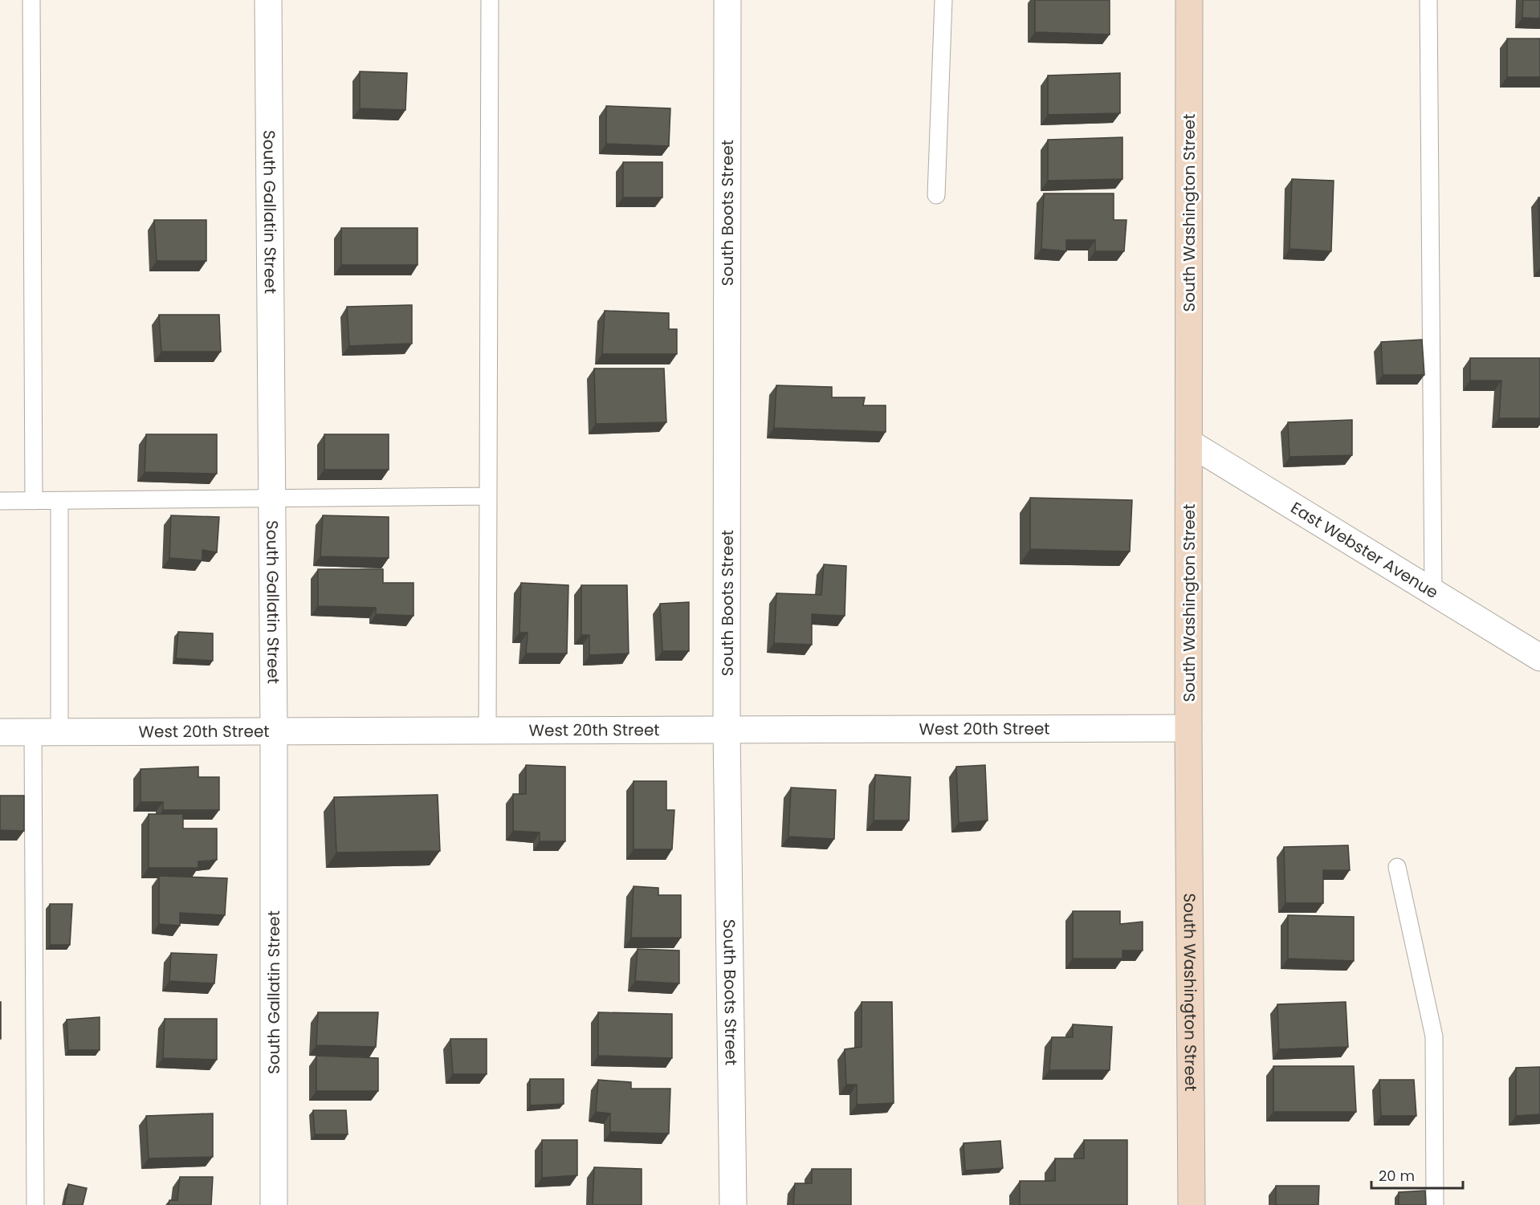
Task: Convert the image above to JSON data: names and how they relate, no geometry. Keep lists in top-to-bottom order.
{
  "streets": {
    "main road": ["South Washington Street"],
    "street": [
      "South Gallatin Street",
      "South Boots Street",
      "East Webster Avenue",
      "West 20th Street"
    ]
  },
  "crossings": [
    ["South Gallatin Street", "West 20th Street"],
    ["South Boots Street", "West 20th Street"],
    ["South Washington Street", "East Webster Avenue"],
    ["South Washington Street", "West 20th Street"]
  ],
  "scale_bar": "20 m"
}
